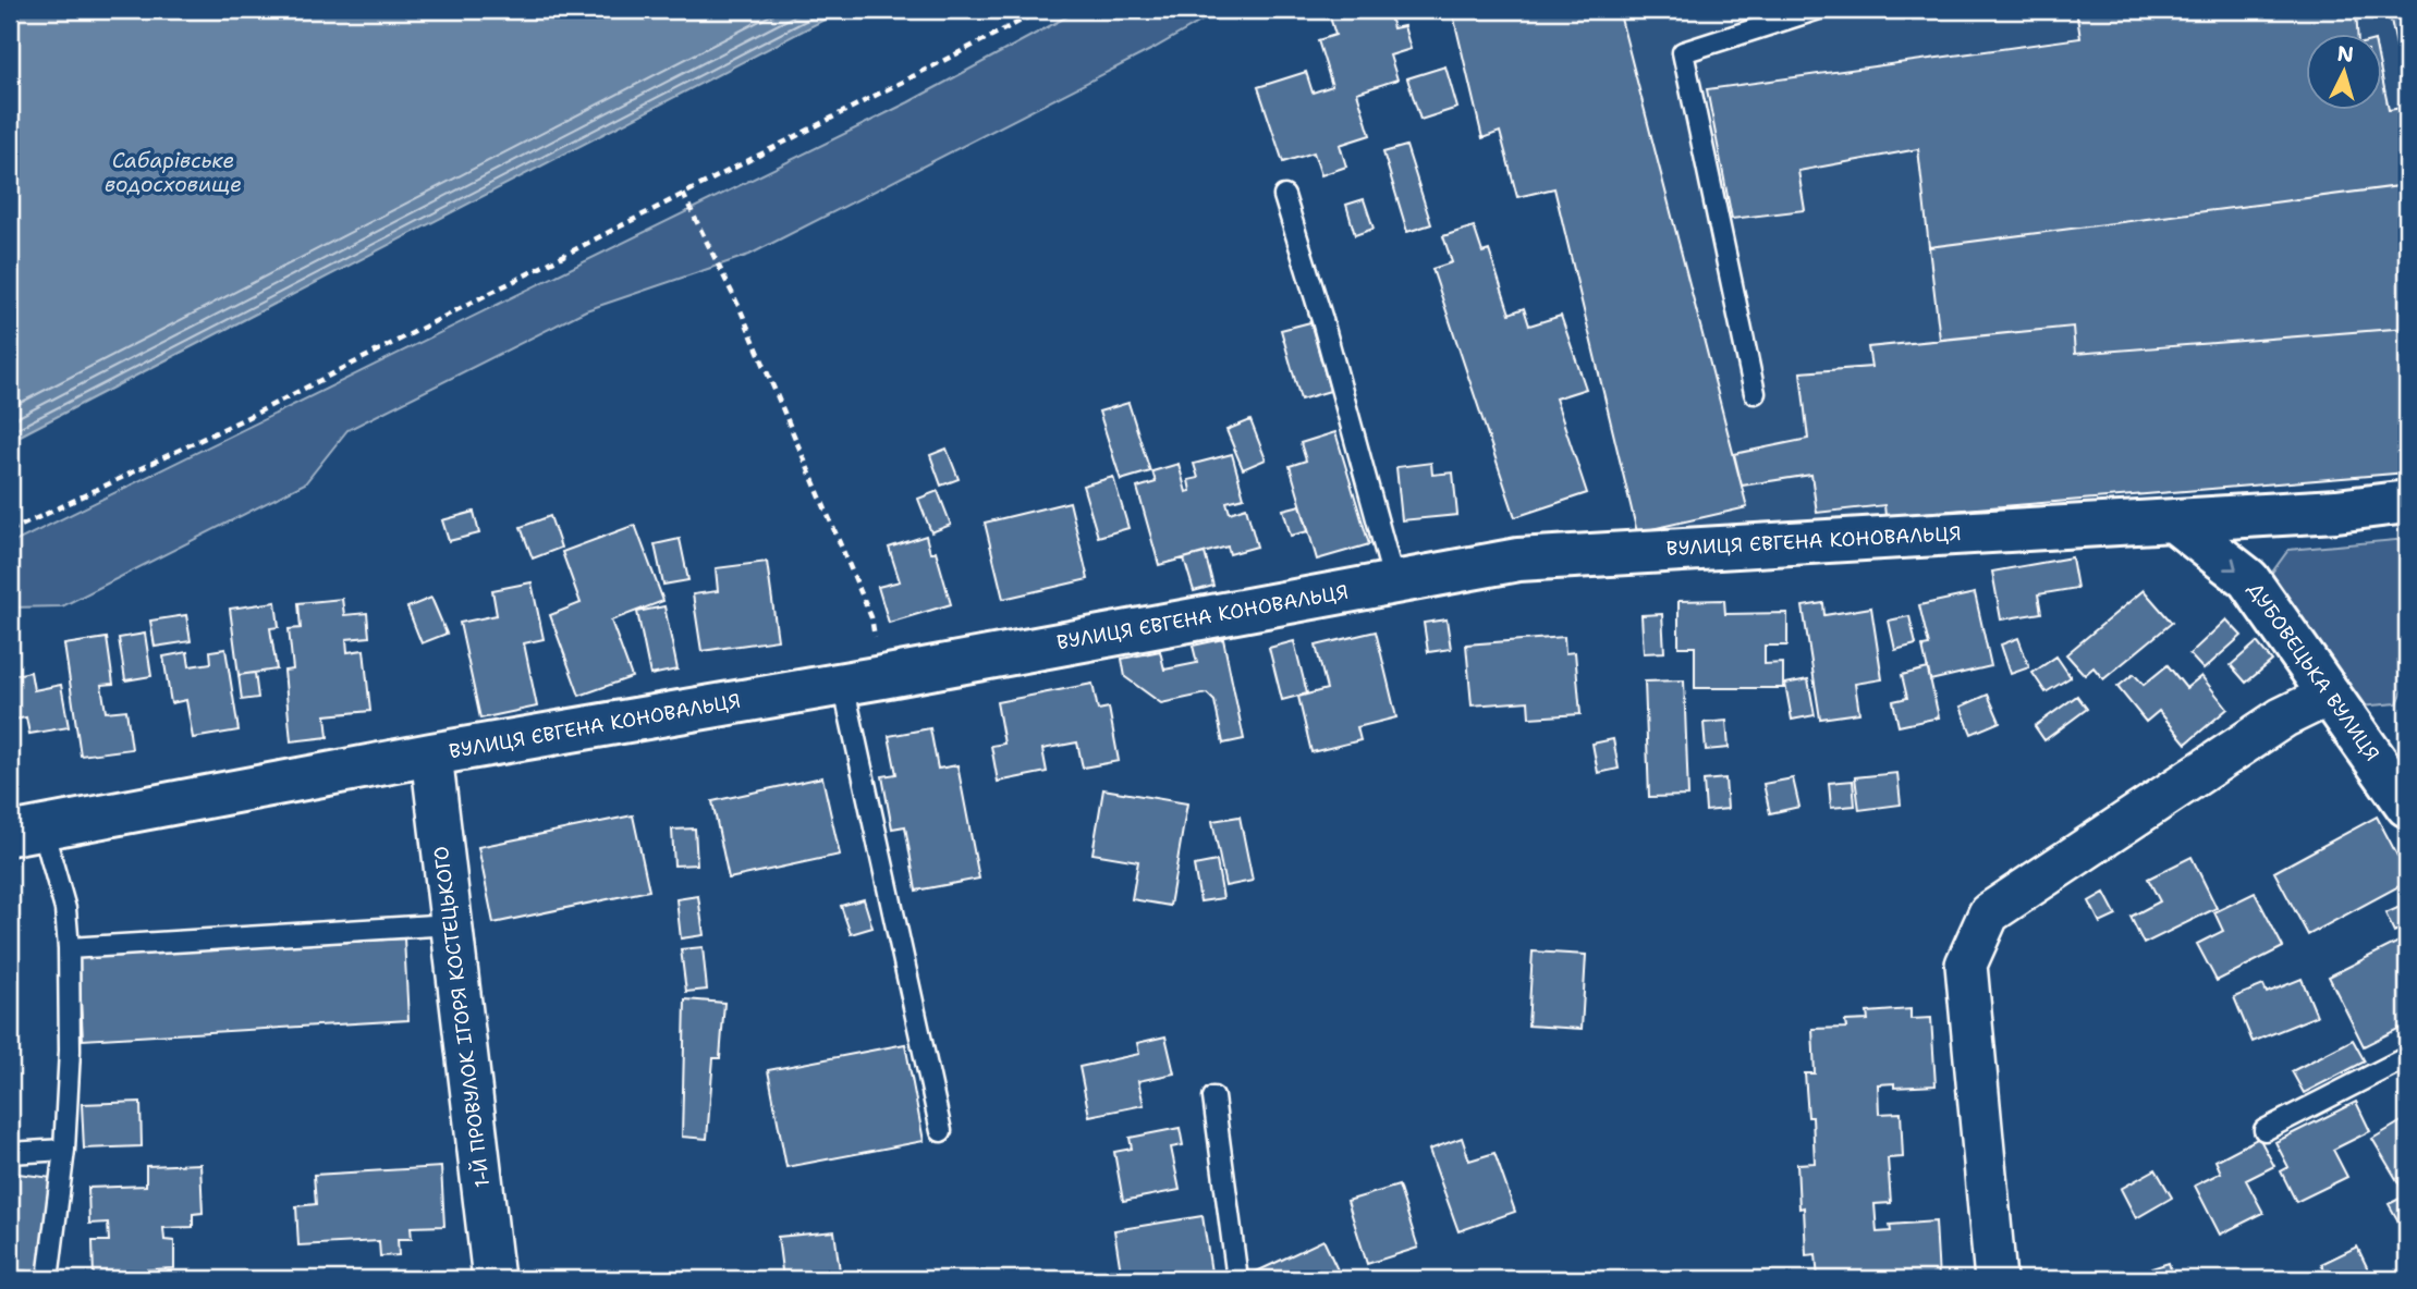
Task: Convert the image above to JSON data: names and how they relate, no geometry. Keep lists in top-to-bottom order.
{
  "streets": {
    "street": ["ВУЛИЦЯ ЄВГЕНА КОНОВАЛЬЦЯ", "ДУБОВЕЦЬКА ВУЛИЦЯ", "1-Й ПРОВУЛОК ІГОРЯ КОСТЕЦЬКОГО"]
  },
  "crossings": [
    ["ВУЛИЦЯ ЄВГЕНА КОНОВАЛЬЦЯ", "ДУБОВЕЦЬКА ВУЛИЦЯ"],
    ["ВУЛИЦЯ ЄВГЕНА КОНОВАЛЬЦЯ", "1-Й ПРОВУЛОК ІГОРЯ КОСТЕЦЬКОГО"]
  ],
  "one_way": ["ДУБОВЕЦЬКА ВУЛИЦЯ"],
  "water": ["Сабарівське водосховище"],
  "north": "top"
}
